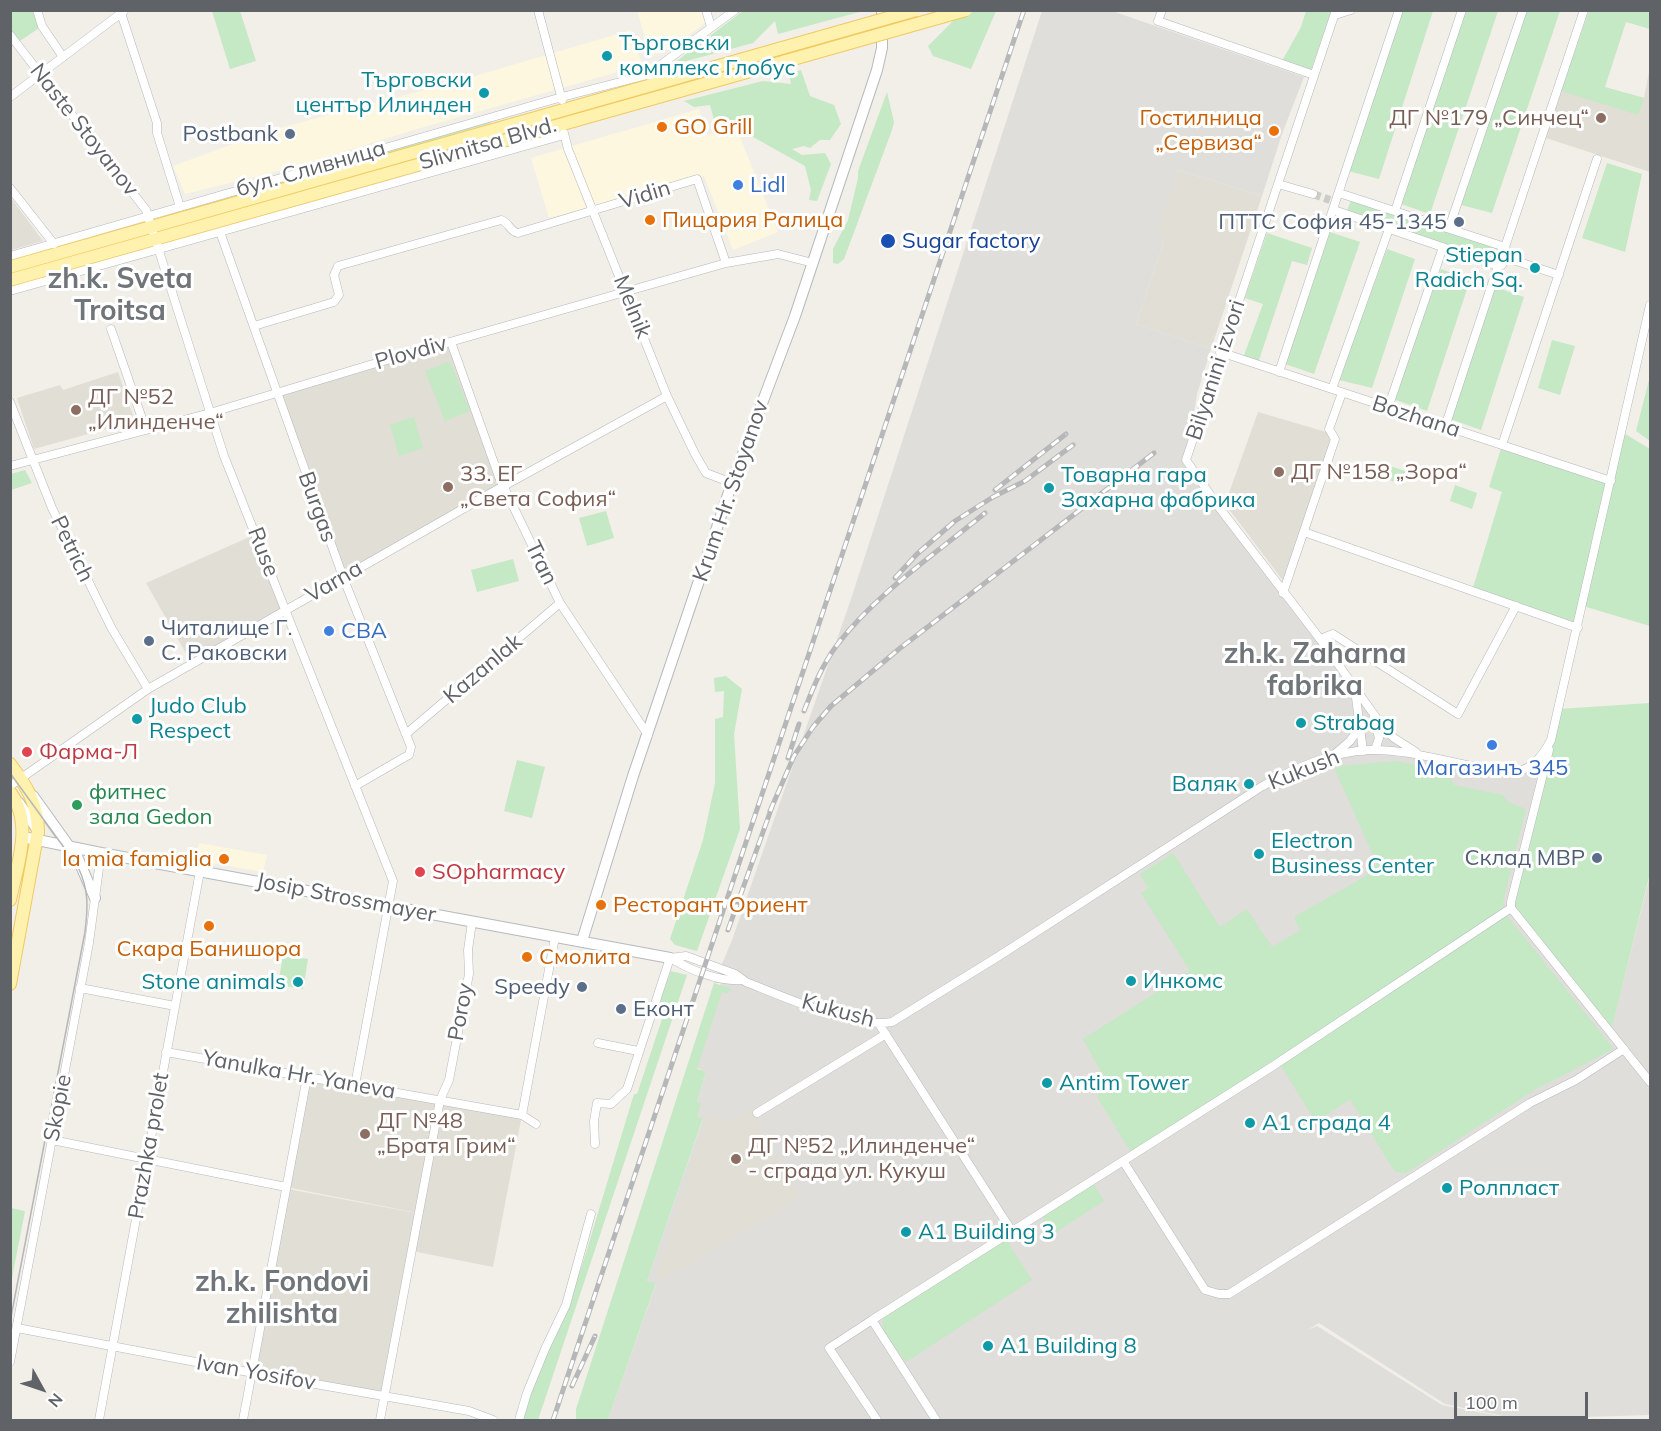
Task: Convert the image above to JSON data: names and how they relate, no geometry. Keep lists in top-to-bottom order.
{
  "streets": {
    "main road": ["Slivnitsa Blvd."],
    "street": [
      "Naste Stoyanov",
      "бул. Сливница",
      "Vidin",
      "Melnik",
      "Plovdiv",
      "Bilyanini izvori",
      "Bozhana",
      "Krum Hr. Stoyanov",
      "Burgas",
      "Petrich",
      "Ruse",
      "Tran",
      "Varna",
      "Kazanlak",
      "Kukush",
      "Josip Strossmayer",
      "Poroy",
      "Yanulka Hr. Yaneva",
      "Skopie",
      "Prazhka prolet",
      "Ivan Yosifov"
    ]
  },
  "crossings": [
    ["Naste Stoyanov", "Slivnitsa Blvd."],
    ["Naste Stoyanov", "бул. Сливница"],
    ["Naste Stoyanov", "Ruse"],
    ["Slivnitsa Blvd.", "бул. Сливница"],
    ["Slivnitsa Blvd.", "Melnik"],
    ["Slivnitsa Blvd.", "Burgas"],
    ["Slivnitsa Blvd.", "Ruse"],
    ["бул. Сливница", "Melnik"],
    ["бул. Сливница", "Ruse"],
    ["Vidin", "Melnik"],
    ["Vidin", "Plovdiv"],
    ["Vidin", "Burgas"],
    ["Melnik", "Plovdiv"],
    ["Melnik", "Krum Hr. Stoyanov"],
    ["Melnik", "Varna"],
    ["Plovdiv", "Krum Hr. Stoyanov"],
    ["Plovdiv", "Burgas"],
    ["Plovdiv", "Petrich"],
    ["Plovdiv", "Ruse"],
    ["Plovdiv", "Tran"],
    ["Bilyanini izvori", "Bozhana"],
    ["Bilyanini izvori", "Kukush"],
    ["Bozhana", "Kukush"],
    ["Krum Hr. Stoyanov", "Tran"],
    ["Krum Hr. Stoyanov", "Josip Strossmayer"],
    ["Burgas", "Varna"],
    ["Burgas", "Kazanlak"],
    ["Petrich", "Varna"],
    ["Ruse", "Varna"],
    ["Ruse", "Josip Strossmayer"],
    ["Ruse", "Yanulka Hr. Yaneva"],
    ["Tran", "Varna"],
    ["Tran", "Kazanlak"],
    ["Kukush", "Josip Strossmayer"],
    ["Josip Strossmayer", "Poroy"],
    ["Josip Strossmayer", "Skopie"],
    ["Josip Strossmayer", "Prazhka prolet"],
    ["Poroy", "Yanulka Hr. Yaneva"],
    ["Poroy", "Ivan Yosifov"],
    ["Yanulka Hr. Yaneva", "Prazhka prolet"],
    ["Skopie", "Ivan Yosifov"],
    ["Prazhka prolet", "Ivan Yosifov"]
  ],
  "districts": ["zh.k. Sveta Troitsa", "zh.k. Zaharna fabrika", "zh.k. Fondovi zhilishta"],
  "places": [
    "Търговски комплекс Глобус",
    "Търговски център Илинден",
    "ДГ №179 „Синчец“",
    "GO Grill",
    "Гостилница „Сервиза“",
    "Postbank",
    "Lidl",
    "Пицария Ралица",
    "ПТТС София 45-1345",
    "Sugar factory",
    "Stiepan Radich Sq.",
    "ДГ №52 „Илинденче“",
    "ДГ №158 „Зора“",
    "33. ЕГ „Света София“",
    "Товарна гара Захарна фабрика",
    "CBA",
    "Читалище Г. С. Раковски",
    "Judo Club Respect",
    "Strabag",
    "Магазинъ 345",
    "Фарма-Л",
    "Валяк",
    "фитнес зала Gedon",
    "Electron Business Center",
    "Склад МВР",
    "la mia famiglia",
    "SOpharmacy",
    "Ресторант Ориент",
    "Скара Банишора",
    "Смолита",
    "Инкомс",
    "Stone animals",
    "Speedy",
    "Еконт",
    "Antim Tower",
    "А1 сграда 4",
    "ДГ №48 „Братя Грим“",
    "ДГ №52 „Илинденче“ - сграда ул. Кукуш",
    "Ролпласт",
    "A1 Building 3",
    "A1 Building 8"
  ],
  "scale_bar": "100 m",
  "north": "bottom right"
}
